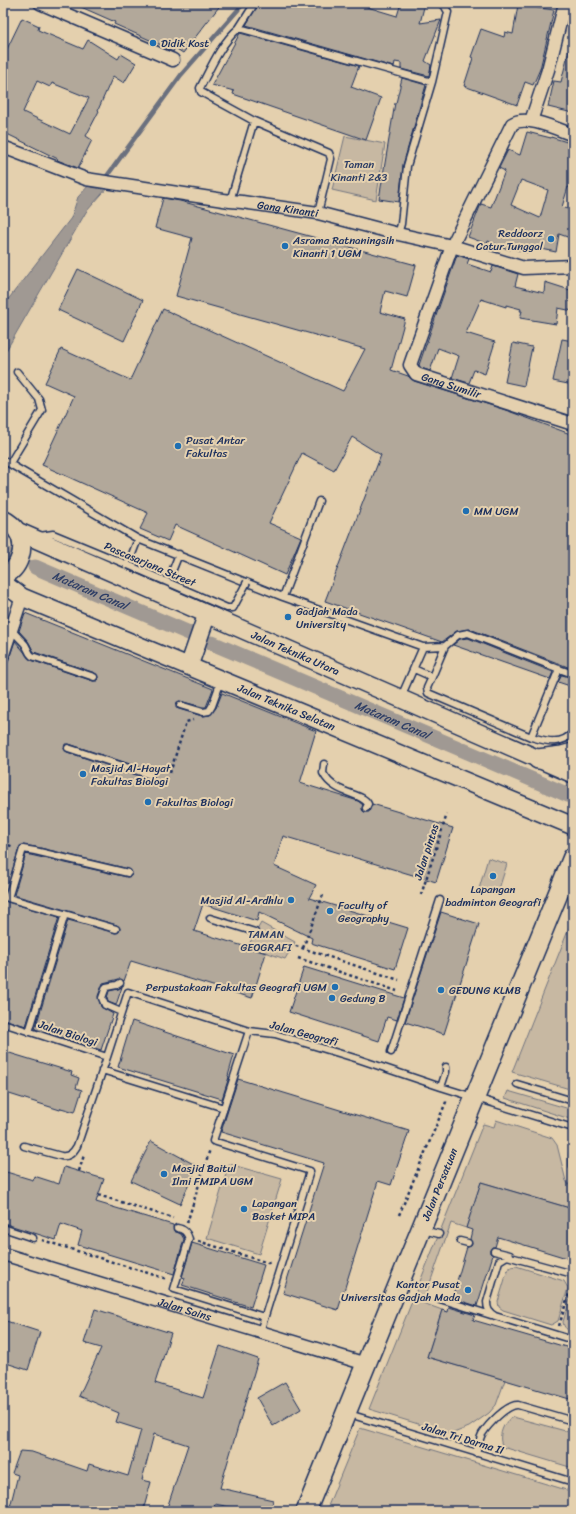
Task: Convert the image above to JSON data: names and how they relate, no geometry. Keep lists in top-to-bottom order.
{
  "streets": {
    "main road": ["Jalan Teknika Utara", "Jalan Teknika Selatan", "Jalan Persatuan"],
    "street": ["Gang Kinanti", "Gang Sumilir", "Jalan Sains"],
    "lane": [
      "Pascasarjana Street",
      "Jalan Biologi",
      "Jalan Geografi",
      "Jalan Tri Darma II"
    ],
    "path": ["Jalan pintas"]
  },
  "crossings": [
    ["Gang Kinanti", "Gang Sumilir"],
    ["Pascasarjana Street", "Jalan Teknika Utara"],
    ["Jalan Biologi", "Jalan Geografi"],
    ["Jalan Geografi", "Jalan Persatuan"],
    ["Jalan Persatuan", "Jalan Sains"],
    ["Jalan Persatuan", "Jalan Tri Darma II"]
  ],
  "water": ["Mataram Canal"],
  "parks": ["Taman Kinanti 2&3", "TAMAN GEOGRAFI"],
  "places": [
    "Didik Kost",
    "Reddoorz Catur Tunggal",
    "Asrama Ratnaningsih Kinanti 1 UGM",
    "Pusat Antar Fakultas",
    "MM UGM",
    "Gadjah Mada University",
    "Masjid Al-Hayat Fakultas Biologi",
    "Fakultas Biologi",
    "Lapangan badminton Geografi",
    "Masjid Al-Ardhlu",
    "Faculty of Geography",
    "Perpustakaan Fakultas Geografi UGM",
    "GEDUNG KLMB",
    "Gedung B",
    "Masjid Baitul Ilmi FMIPA UGM",
    "Lapangan Basket MIPA",
    "Kantor Pusat Universitas Gadjah Mada"
  ]
}
